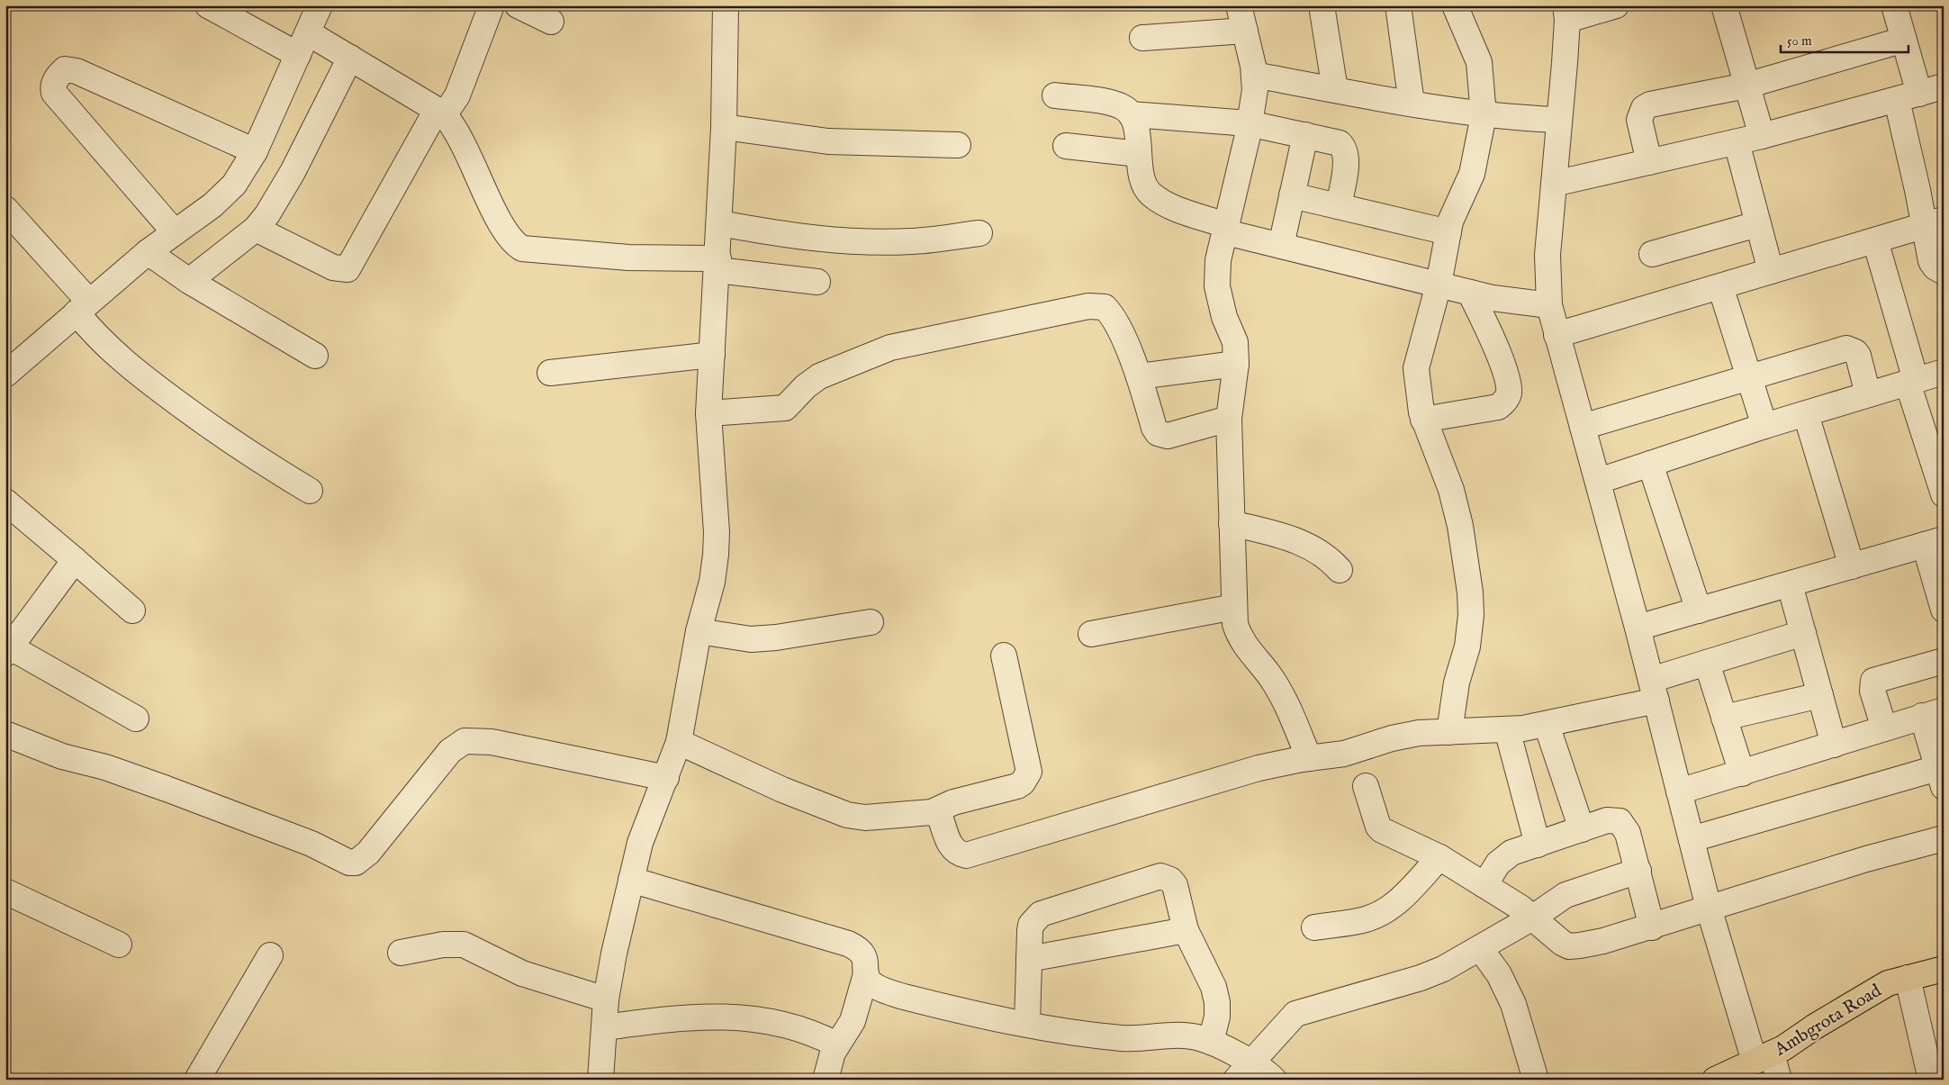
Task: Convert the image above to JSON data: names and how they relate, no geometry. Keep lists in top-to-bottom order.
{
  "streets": {
    "main road": ["Ambgrota Road"]
  },
  "scale_bar": "50 m"
}
